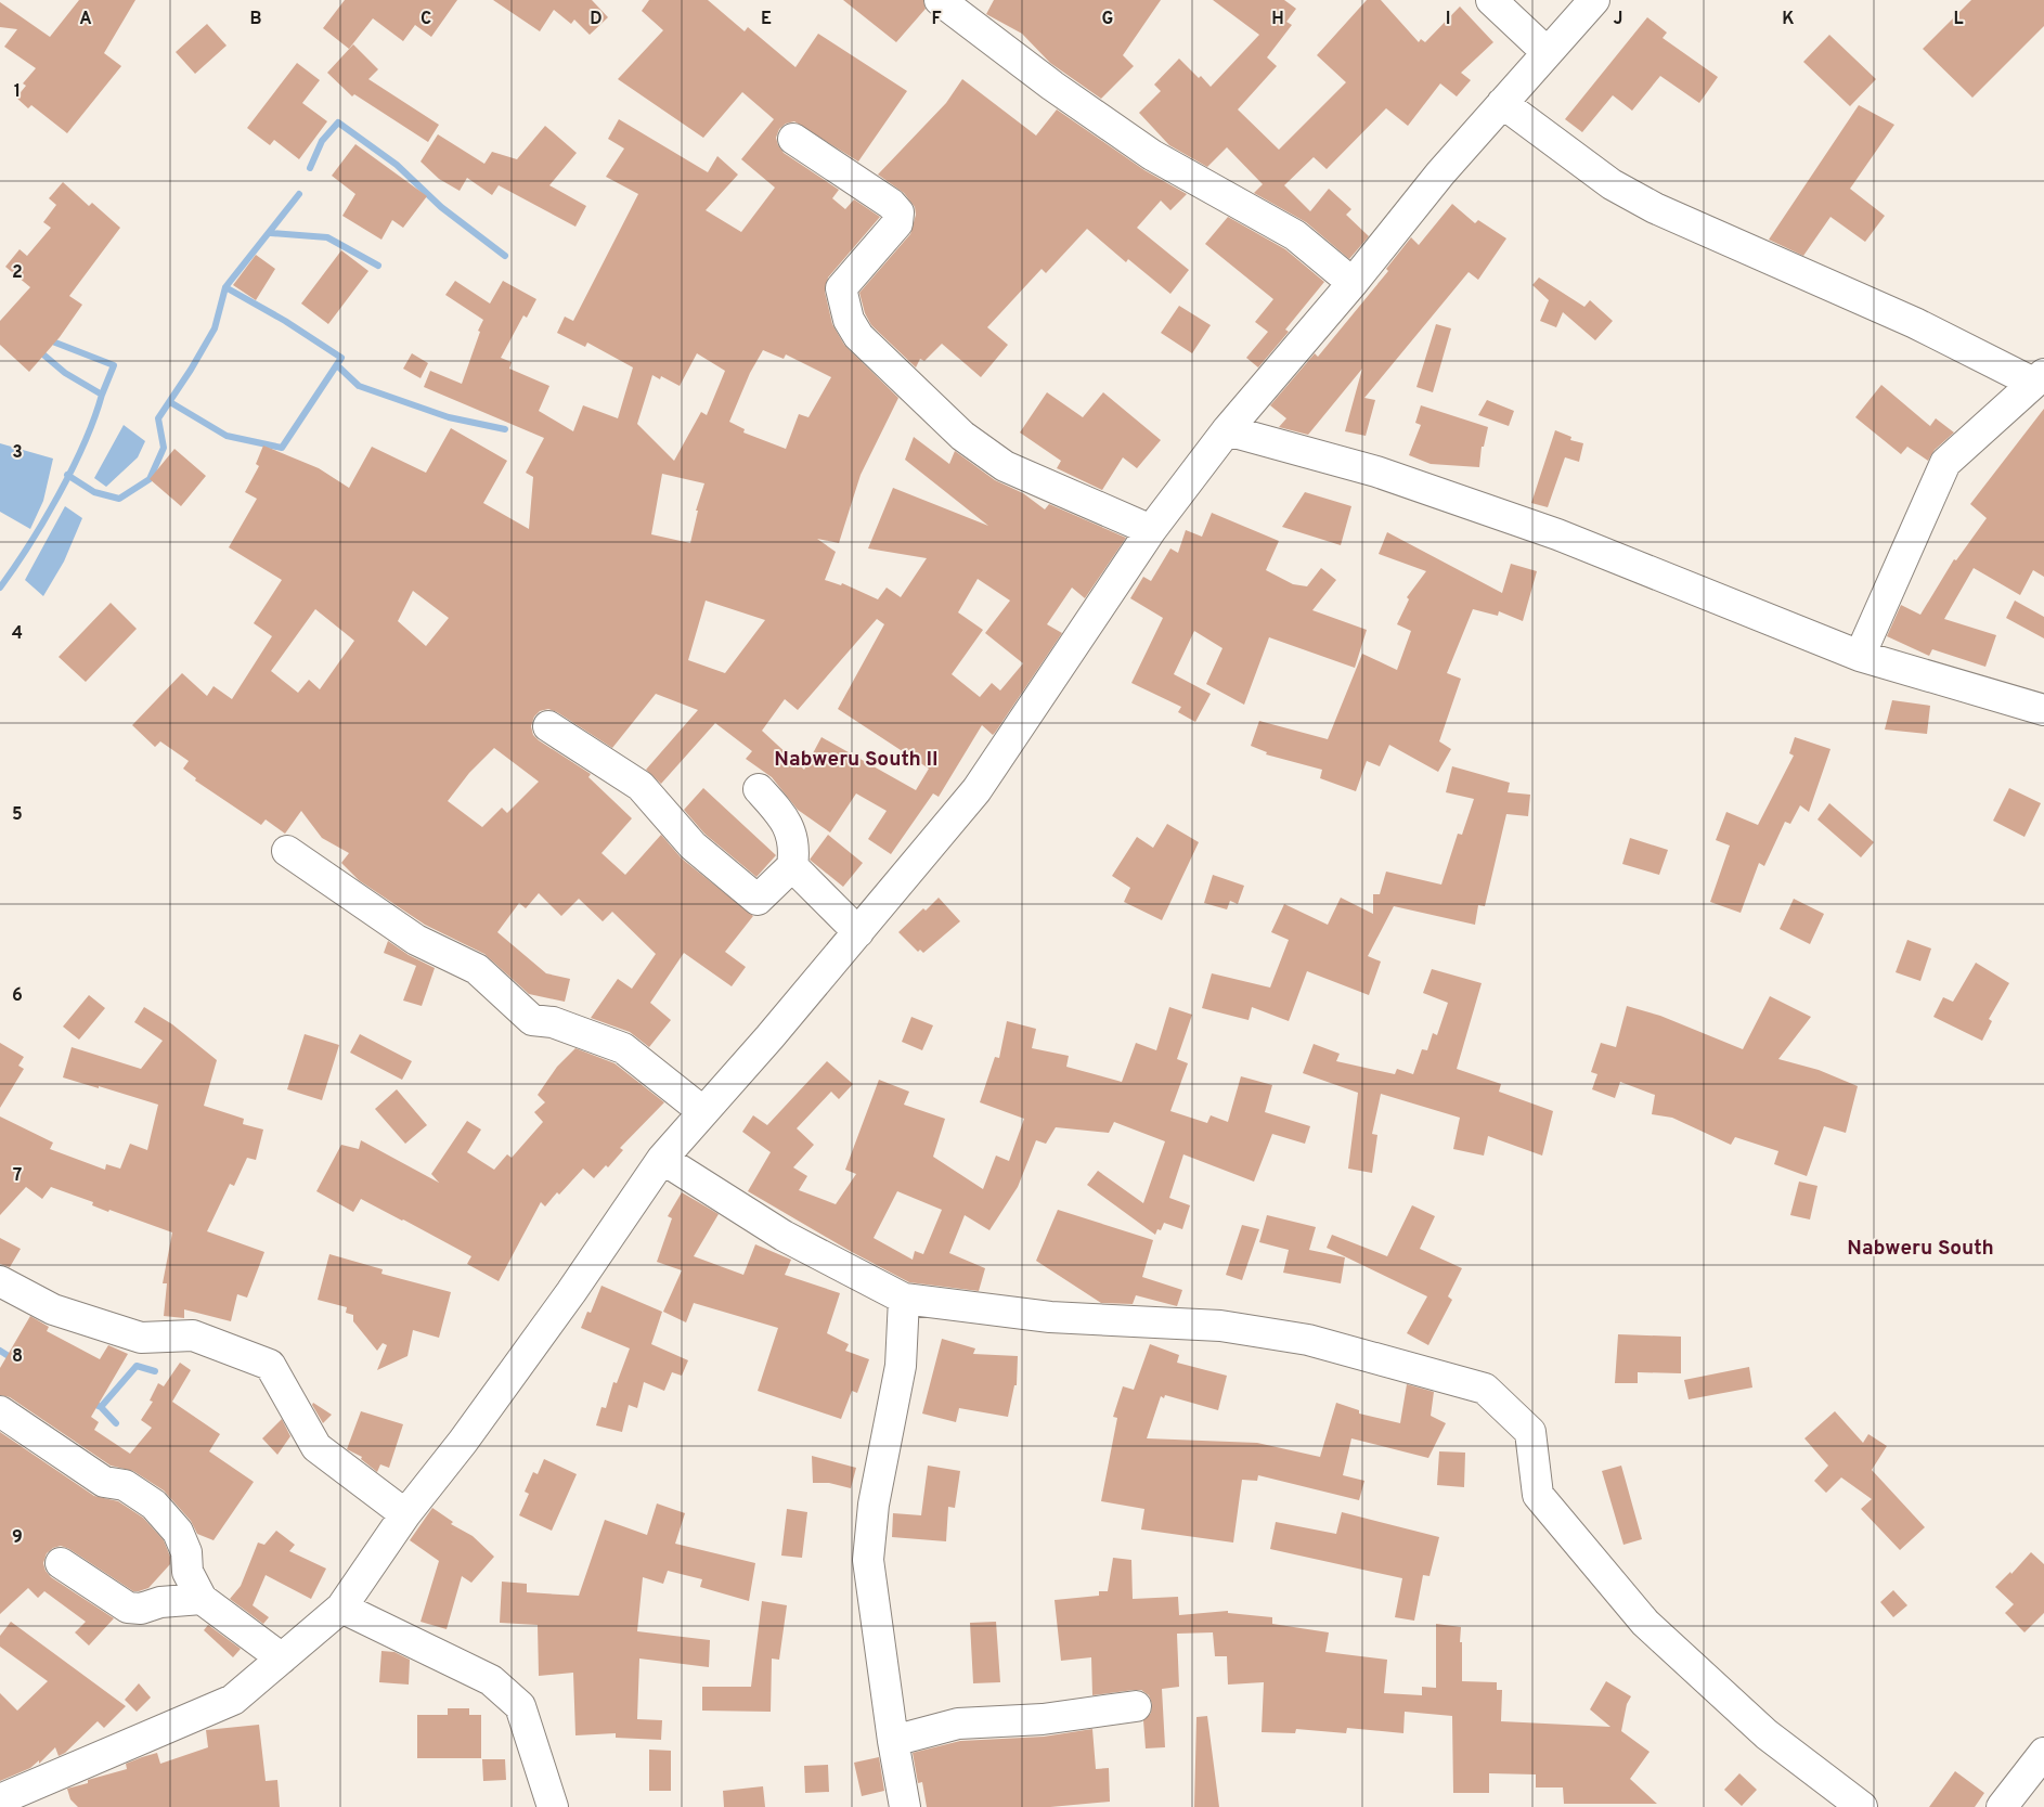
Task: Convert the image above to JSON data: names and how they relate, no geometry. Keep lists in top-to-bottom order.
{
  "districts": ["Nabweru South II", "Nabweru South"],
  "grid": {
    "columns": [
      "A",
      "B",
      "C",
      "D",
      "E",
      "F",
      "G",
      "H",
      "I",
      "J",
      "K",
      "L"
    ],
    "rows": [
      "1",
      "2",
      "3",
      "4",
      "5",
      "6",
      "7",
      "8",
      "9"
    ]
  }
}
